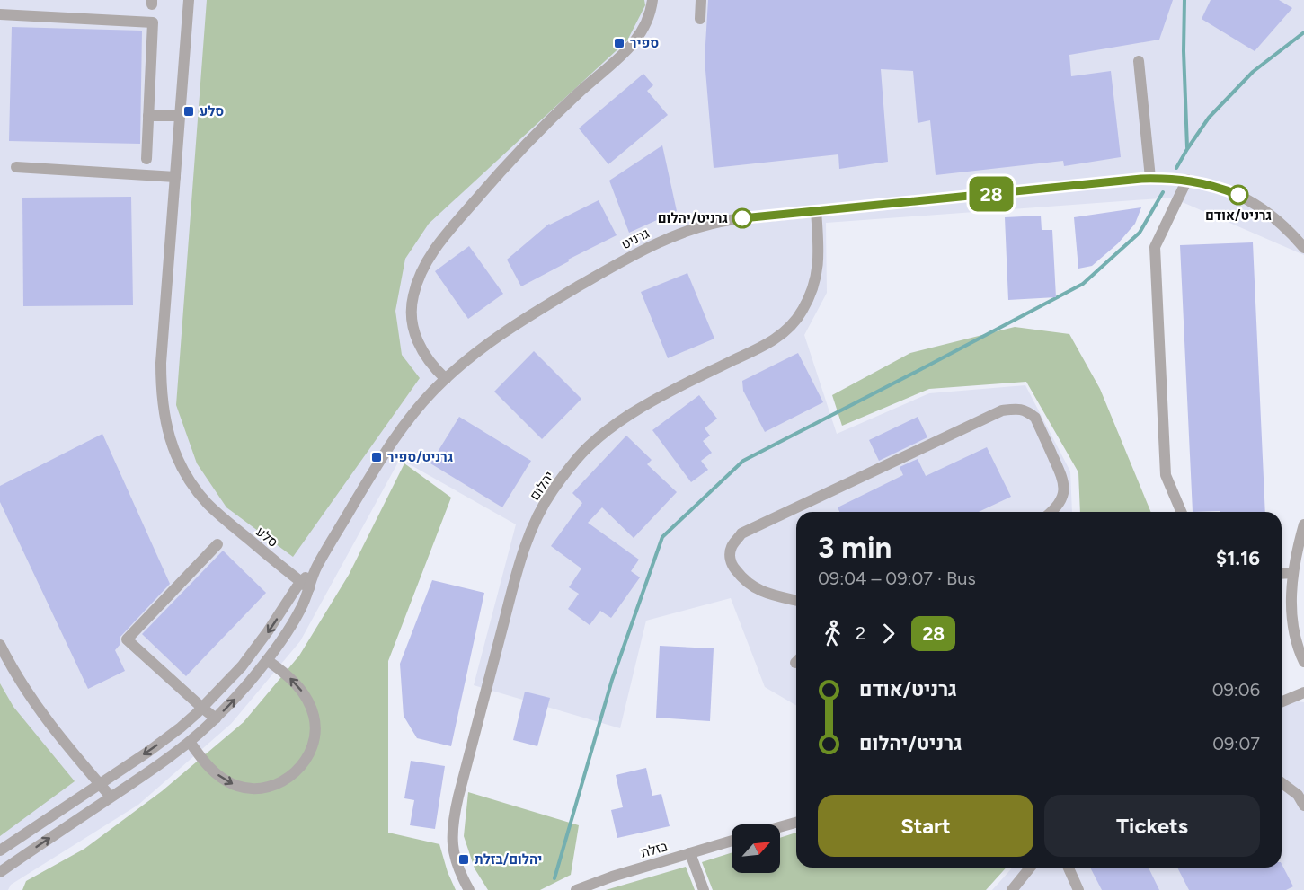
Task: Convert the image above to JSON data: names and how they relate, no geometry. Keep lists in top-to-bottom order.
{
  "streets": {
    "street": [
      "גרניט",
      "יהלום",
      "סלע",
      "בזלת"
    ]
  },
  "crossings": [
    ["גרניט", "יהלום"],
    ["גרניט", "סלע"]
  ],
  "places": {
    "transit": [
      "ספיר",
      "סלע",
      "גרניט/ספיר",
      "יהלום/בזלת"
    ],
    "other": ["גרניט/אודם", "גרניט/יהלום"]
  },
  "lines": ["bus line 28"],
  "north": "top right",
  "page": {
    "on_map": "28",
    "heading": ["3 min", "09:04 – 09:07 · Bus", "$1.16"],
    "legs": ["2", "28"],
    "list": [
      {
        "name": "גרניט/אודם",
        "value": "09:06"
      },
      {
        "name": "גרניט/יהלום",
        "value": "09:07"
      }
    ],
    "buttons": ["Start", "Tickets"]
  }
}
